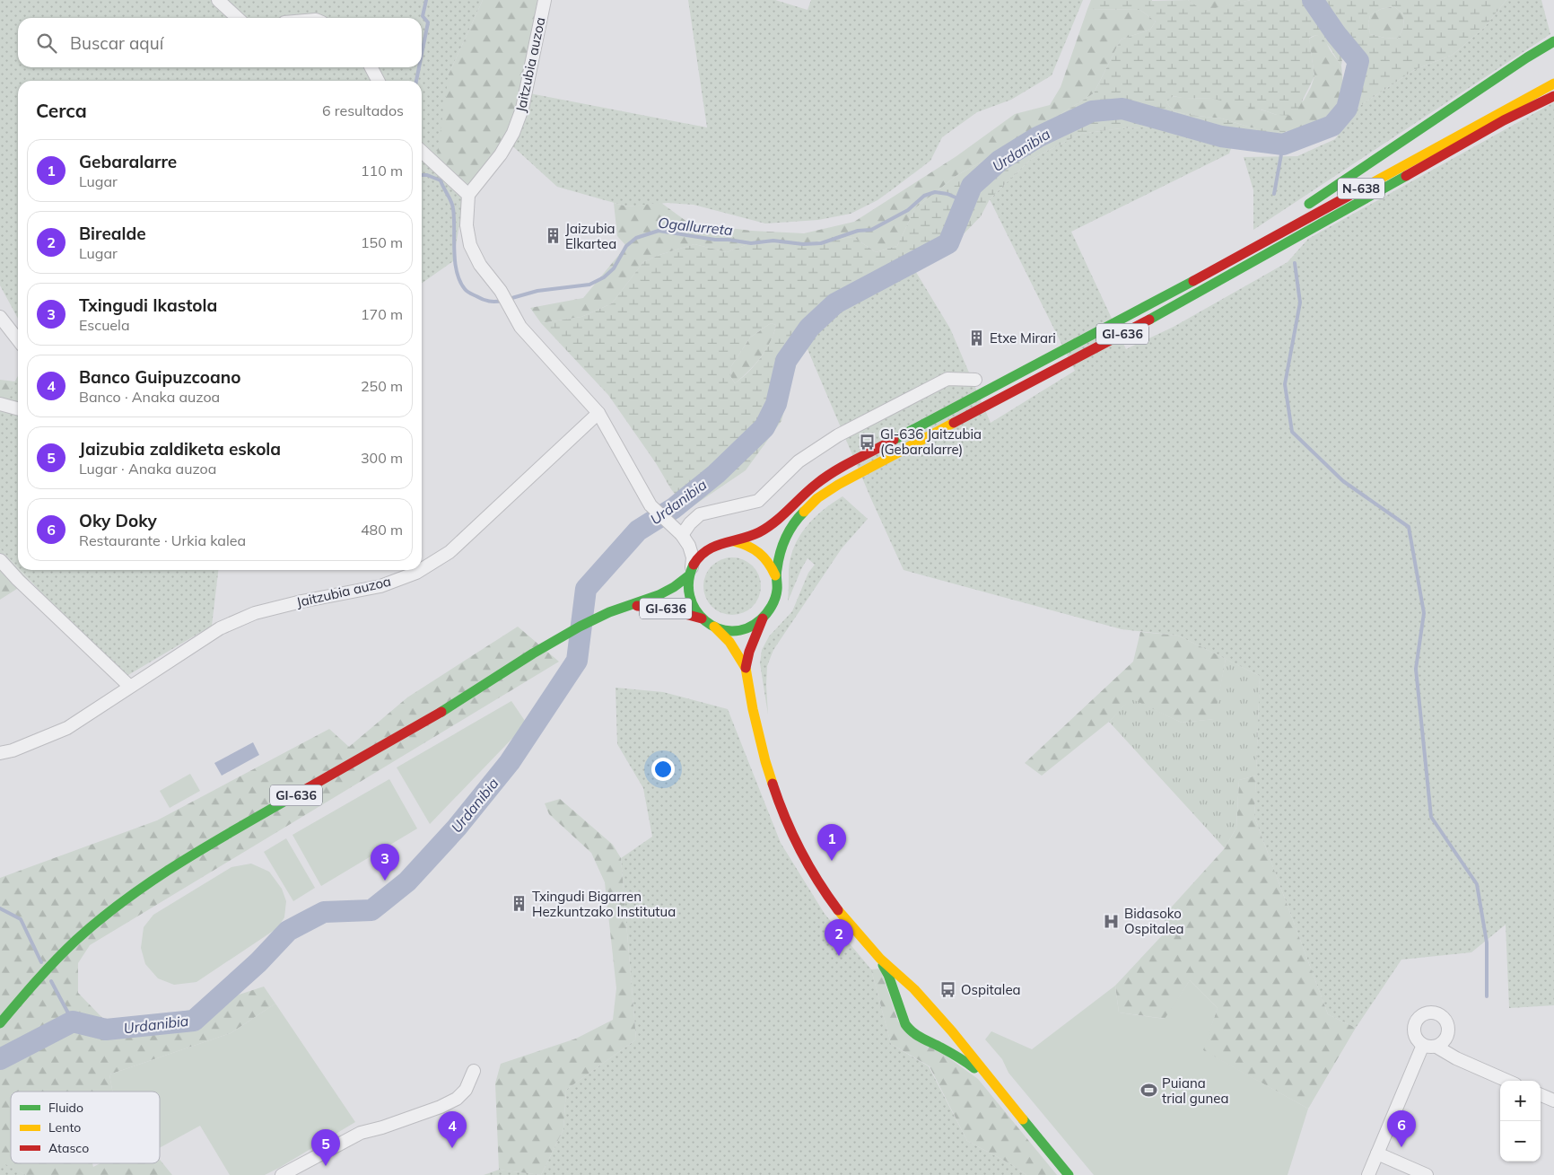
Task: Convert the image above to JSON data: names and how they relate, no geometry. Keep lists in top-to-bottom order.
{
  "streets": {
    "main road": ["N-638", "GI-636"],
    "street": ["Jaitzubia auzoa"]
  },
  "crossings": [
    ["N-638", "GI-636"]
  ],
  "water": ["Urdanibia", "Ogallurreta"],
  "places": {
    "building": ["Jaizubia Elkartea", "Etxe Mirari", "Txingudi Bigarren Hezkuntzako Institutua"],
    "bus stop": ["GI-636 Jaitzubia (Gebaralarre)", "Ospitalea"],
    "hospital": ["Bidasoko Ospitalea"],
    "sports": ["Puiana trial gunea"]
  },
  "legend": ["Fluido", "Lento", "Atasco"],
  "page": {
    "search": "Buscar aquí",
    "heading": ["Cerca", "6 resultados"],
    "list": [
      {
        "mark": "1",
        "name": "Gebaralarre",
        "note": "Lugar",
        "value": "110 m"
      },
      {
        "mark": "2",
        "name": "Birealde",
        "note": "Lugar",
        "value": "150 m"
      },
      {
        "mark": "3",
        "name": "Txingudi Ikastola",
        "note": "Escuela",
        "value": "170 m"
      },
      {
        "mark": "4",
        "name": "Banco Guipuzcoano",
        "note": "Banco · Anaka auzoa",
        "value": "250 m"
      },
      {
        "mark": "5",
        "name": "Jaizubia zaldiketa eskola",
        "note": "Lugar · Anaka auzoa",
        "value": "300 m"
      },
      {
        "mark": "6",
        "name": "Oky Doky",
        "note": "Restaurante · Urkia kalea",
        "value": "480 m"
      }
    ],
    "pins": [
      "1",
      "3",
      "2",
      "6",
      "4",
      "5"
    ],
    "map_buttons": ["+", "−"]
  }
}
